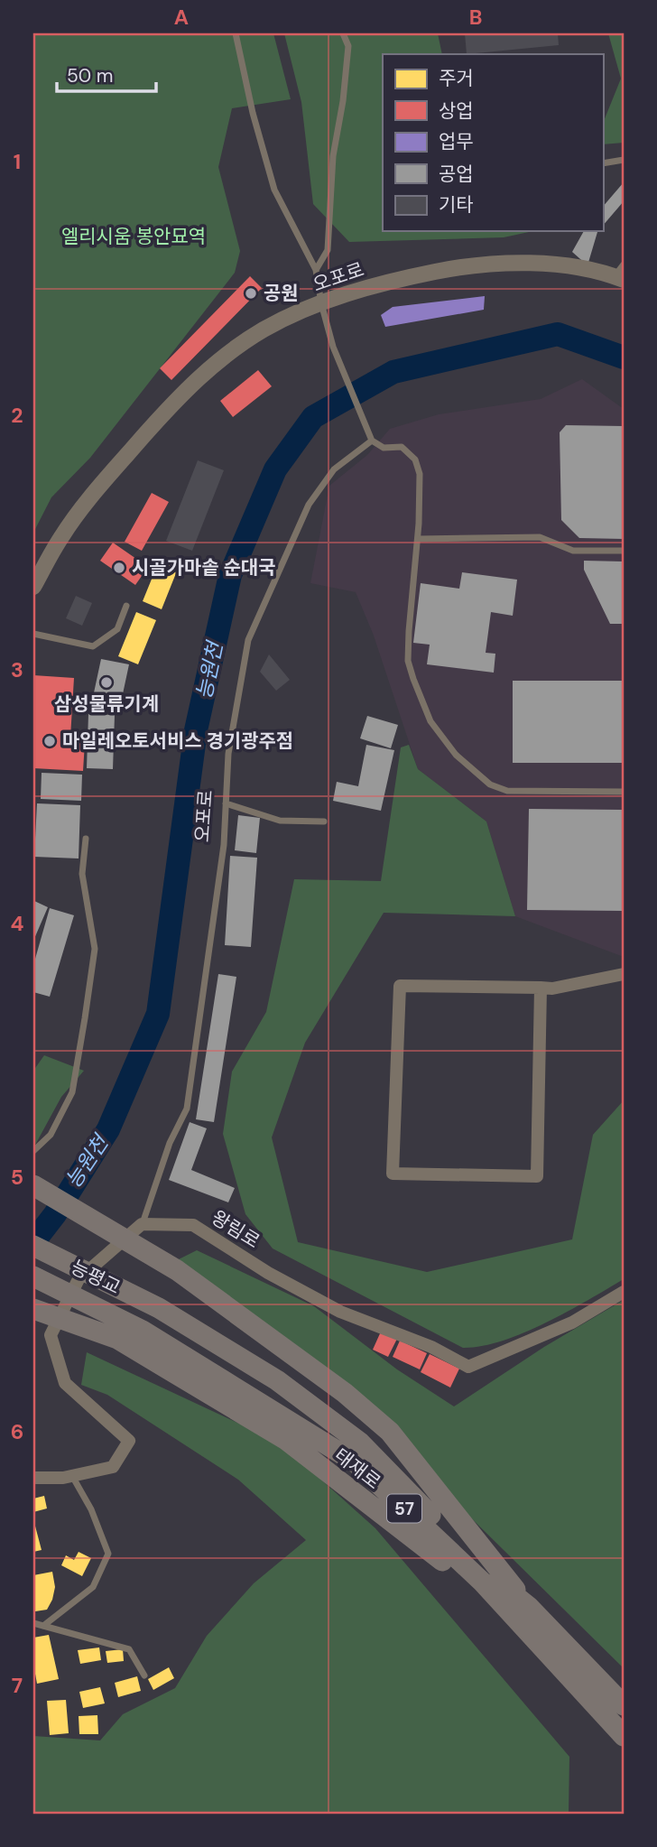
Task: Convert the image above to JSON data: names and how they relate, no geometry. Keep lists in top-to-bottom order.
{
  "streets": {
    "highway": ["능평교", "태재로", "57"],
    "street": ["오포로", "왕림로"]
  },
  "crossings": [
    ["오포로", "왕림로"],
    ["능평교", "태재로"]
  ],
  "water": ["능원천"],
  "parks": ["엘리시움 봉안묘역"],
  "places": [
    "공원",
    "시골가마솥 순대국",
    "삼성물류기계",
    "마일레오토서비스 경기광주점"
  ],
  "legend": [
    "주거",
    "상업",
    "업무",
    "공업",
    "기타"
  ],
  "scale_bar": "50 m",
  "grid": {
    "columns": ["A", "B"],
    "rows": [
      "1",
      "2",
      "3",
      "4",
      "5",
      "6",
      "7"
    ]
  }
}
